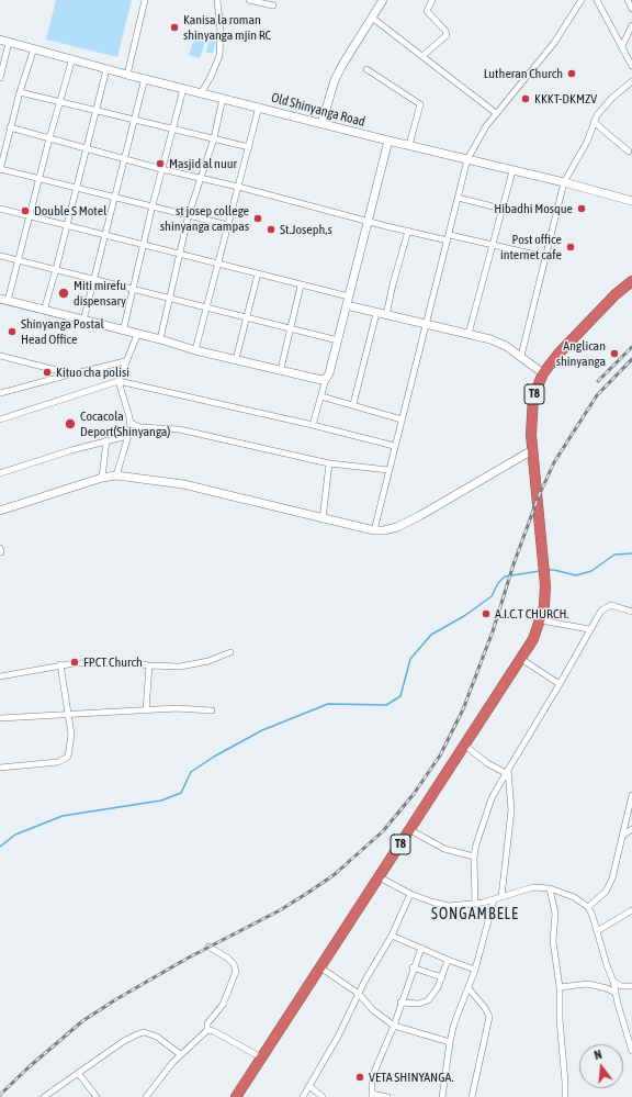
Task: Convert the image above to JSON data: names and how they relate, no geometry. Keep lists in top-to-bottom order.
{
  "streets": {
    "highway": ["T8"],
    "street": ["Old Shinyanga Road"]
  },
  "districts": ["SONGAMBELE"],
  "places": [
    "Kanisa la roman shinyanga mjin RC",
    "Lutheran Church",
    "KKKT-DKMZV",
    "Masjid al nuur",
    "Hibadhi Mosque",
    "Double S Motel",
    "st josep college shinyanga campas",
    "St.Joseph,s",
    "Post office internet cafe",
    "Miti mirefu dispensary",
    "Shinyanga Postal Head Office",
    "Anglican shinyanga",
    "Kituo cha polisi",
    "Cocacola Deport(Shinyanga)",
    "A.I.C.T CHURCH.",
    "FPCT Church",
    "VETA SHINYANGA."
  ],
  "north": "top"
}
